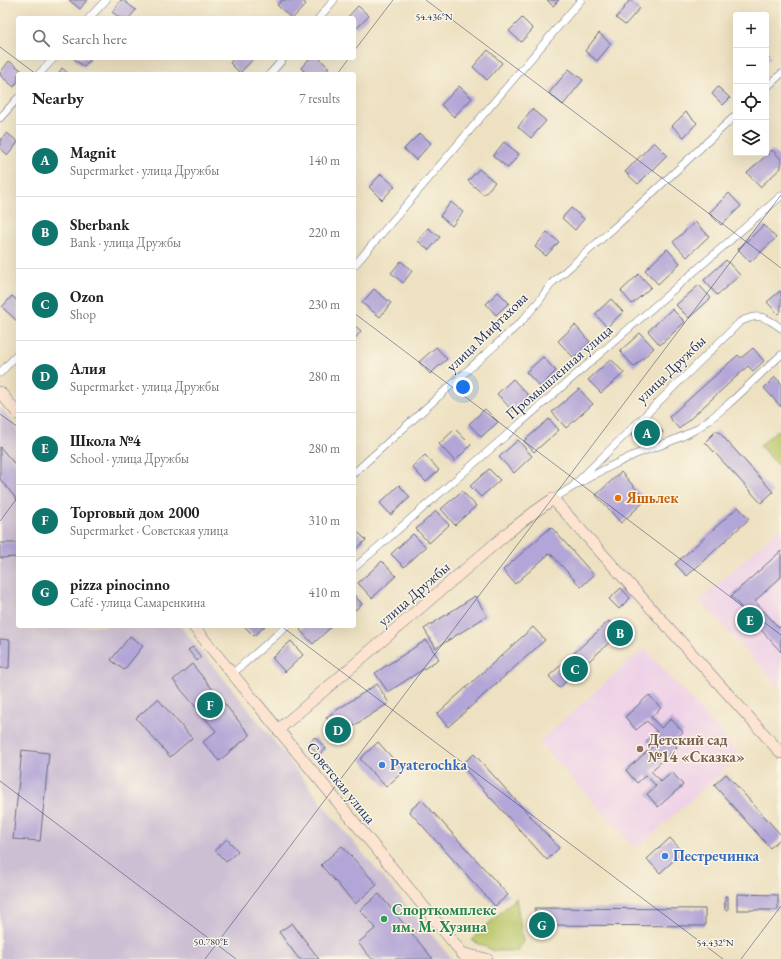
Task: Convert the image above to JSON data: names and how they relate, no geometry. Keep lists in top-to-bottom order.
{
  "streets": {
    "street": [
      "улица Мифтахова",
      "улица Дружбы",
      "Промышленная улица",
      "Советская улица"
    ]
  },
  "crossings": [
    ["улица Дружбы", "Советская улица"]
  ],
  "places": [
    "Яшьлек",
    "Детский сад №14 «Сказка»",
    "Pyaterochka",
    "Пестречинка",
    "Спорткомплекс им. М. Хузина"
  ],
  "page": {
    "map_buttons": ["+", "−"],
    "search": "Search here",
    "heading": ["Nearby", "7 results"],
    "list": [
      {
        "mark": "A",
        "name": "Magnit",
        "note": "Supermarket · улица Дружбы",
        "value": "140 m"
      },
      {
        "mark": "B",
        "name": "Sberbank",
        "note": "Bank · улица Дружбы",
        "value": "220 m"
      },
      {
        "mark": "C",
        "name": "Ozon",
        "note": "Shop",
        "value": "230 m"
      },
      {
        "mark": "D",
        "name": "Алия",
        "note": "Supermarket · улица Дружбы",
        "value": "280 m"
      },
      {
        "mark": "E",
        "name": "Школа №4",
        "note": "School · улица Дружбы",
        "value": "280 m"
      },
      {
        "mark": "F",
        "name": "Торговый дом 2000",
        "note": "Supermarket · Советская улица",
        "value": "310 m"
      },
      {
        "mark": "G",
        "name": "pizza pinocinno",
        "note": "Café · улица Самаренкина",
        "value": "410 m"
      }
    ],
    "pins": [
      "A",
      "E",
      "B",
      "C",
      "F",
      "D",
      "G"
    ]
  },
  "coordinates": ["54.436°N", "50.780°E", "54.432°N"]
}
